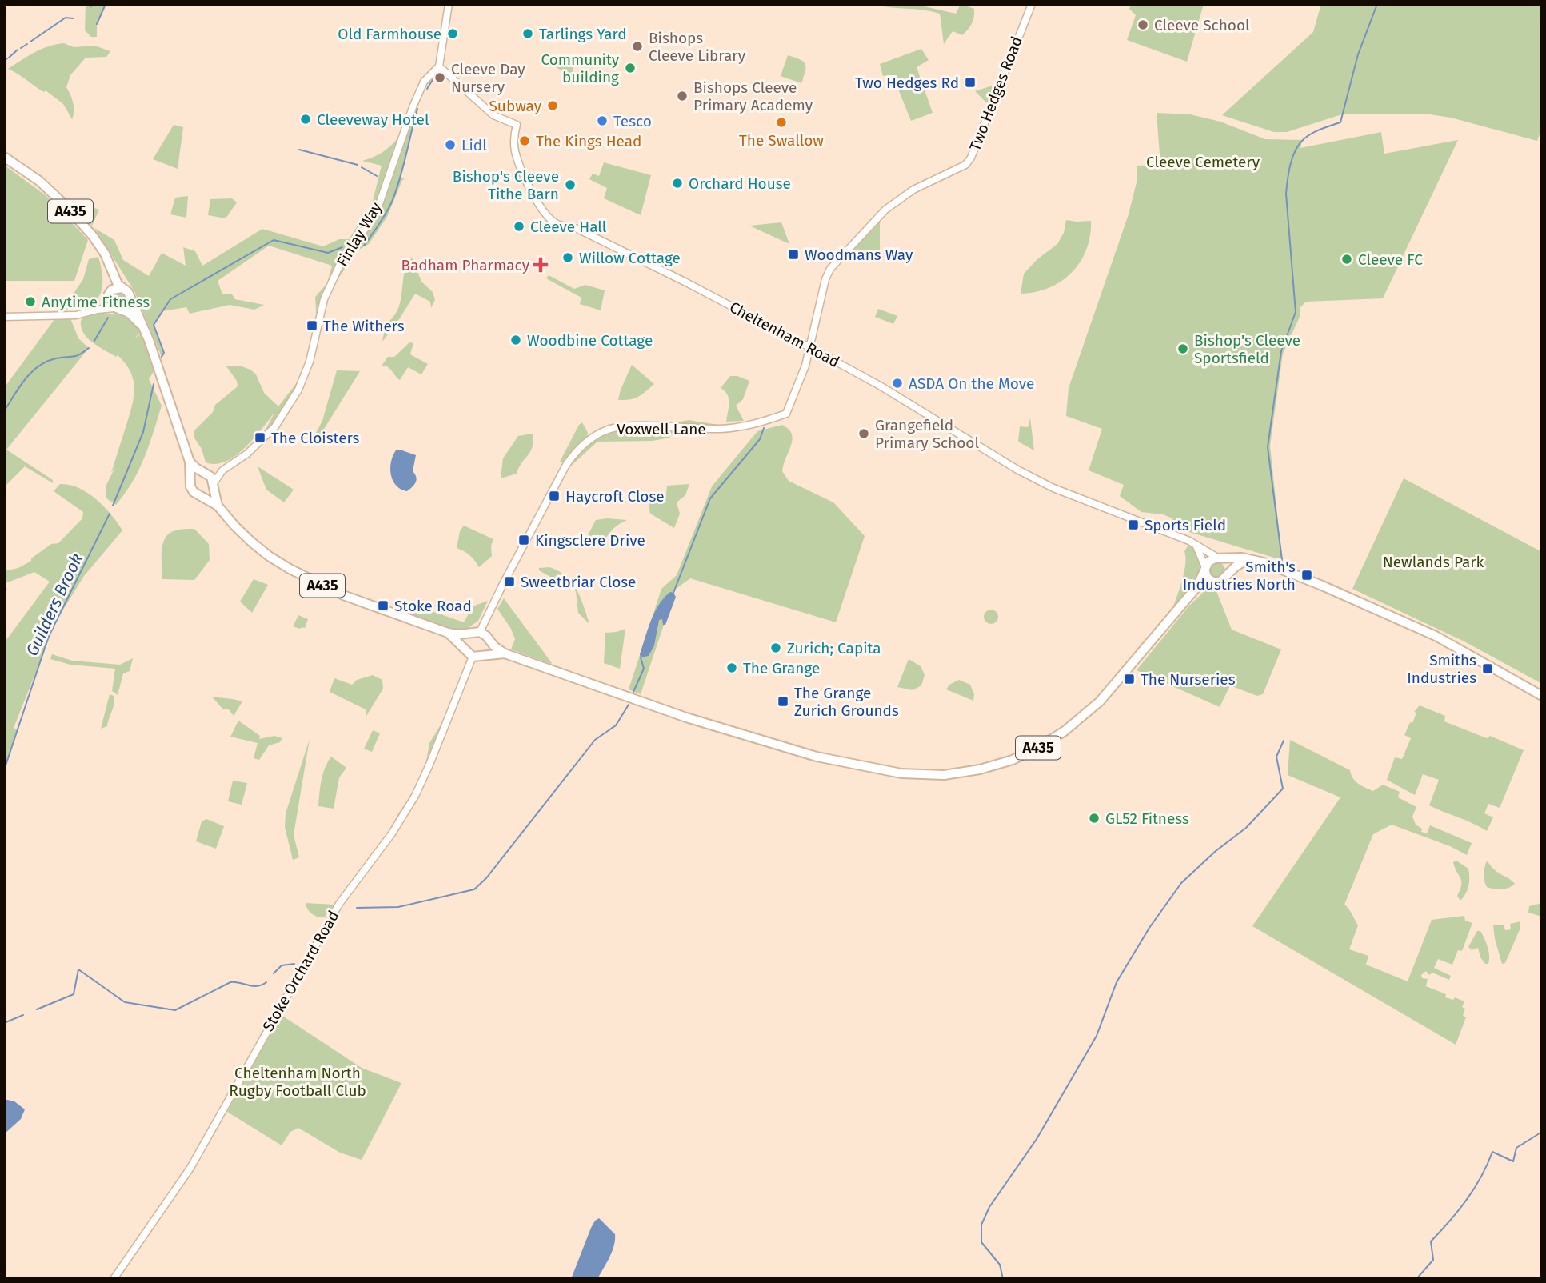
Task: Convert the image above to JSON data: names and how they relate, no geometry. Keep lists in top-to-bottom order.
{
  "streets": {
    "main road": ["A435"],
    "street": [
      "Two Hedges Road",
      "Finlay Way",
      "Cheltenham Road",
      "Voxwell Lane",
      "Stoke Orchard Road"
    ]
  },
  "crossings": [
    ["Two Hedges Road", "Cheltenham Road"],
    ["Two Hedges Road", "Voxwell Lane"],
    ["A435", "Cheltenham Road"],
    ["A435", "Voxwell Lane"],
    ["A435", "Stoke Orchard Road"],
    ["Finlay Way", "Cheltenham Road"],
    ["Cheltenham Road", "Voxwell Lane"],
    ["Voxwell Lane", "Stoke Orchard Road"]
  ],
  "water": ["Guilders Brook"],
  "parks": ["Cleeve Cemetery", "Newlands Park", "Cheltenham North Rugby Football Club"],
  "places": {
    "other": [
      "Cleeve School",
      "Old Farmhouse",
      "Tarlings Yard",
      "Bishops Cleeve Library",
      "Community building",
      "Cleeve Day Nursery",
      "Bishops Cleeve Primary Academy",
      "Subway",
      "Cleeveway Hotel",
      "Tesco",
      "The Swallow",
      "The Kings Head",
      "Lidl",
      "Orchard House",
      "Bishop's Cleeve Tithe Barn",
      "Cleeve Hall",
      "Willow Cottage",
      "Cleeve FC",
      "Anytime Fitness",
      "Woodbine Cottage",
      "Bishop's Cleeve Sportsfield",
      "ASDA On the Move",
      "Grangefield Primary School",
      "Zurich; Capita",
      "The Grange",
      "GL52 Fitness"
    ],
    "transit": [
      "Two Hedges Rd",
      "Woodmans Way",
      "The Withers",
      "The Cloisters",
      "Haycroft Close",
      "Sports Field",
      "Kingsclere Drive",
      "Smith's Industries North",
      "Sweetbriar Close",
      "Stoke Road",
      "Smiths Industries",
      "The Nurseries",
      "The Grange Zurich Grounds"
    ],
    "health": ["Badham Pharmacy"]
  }
}
